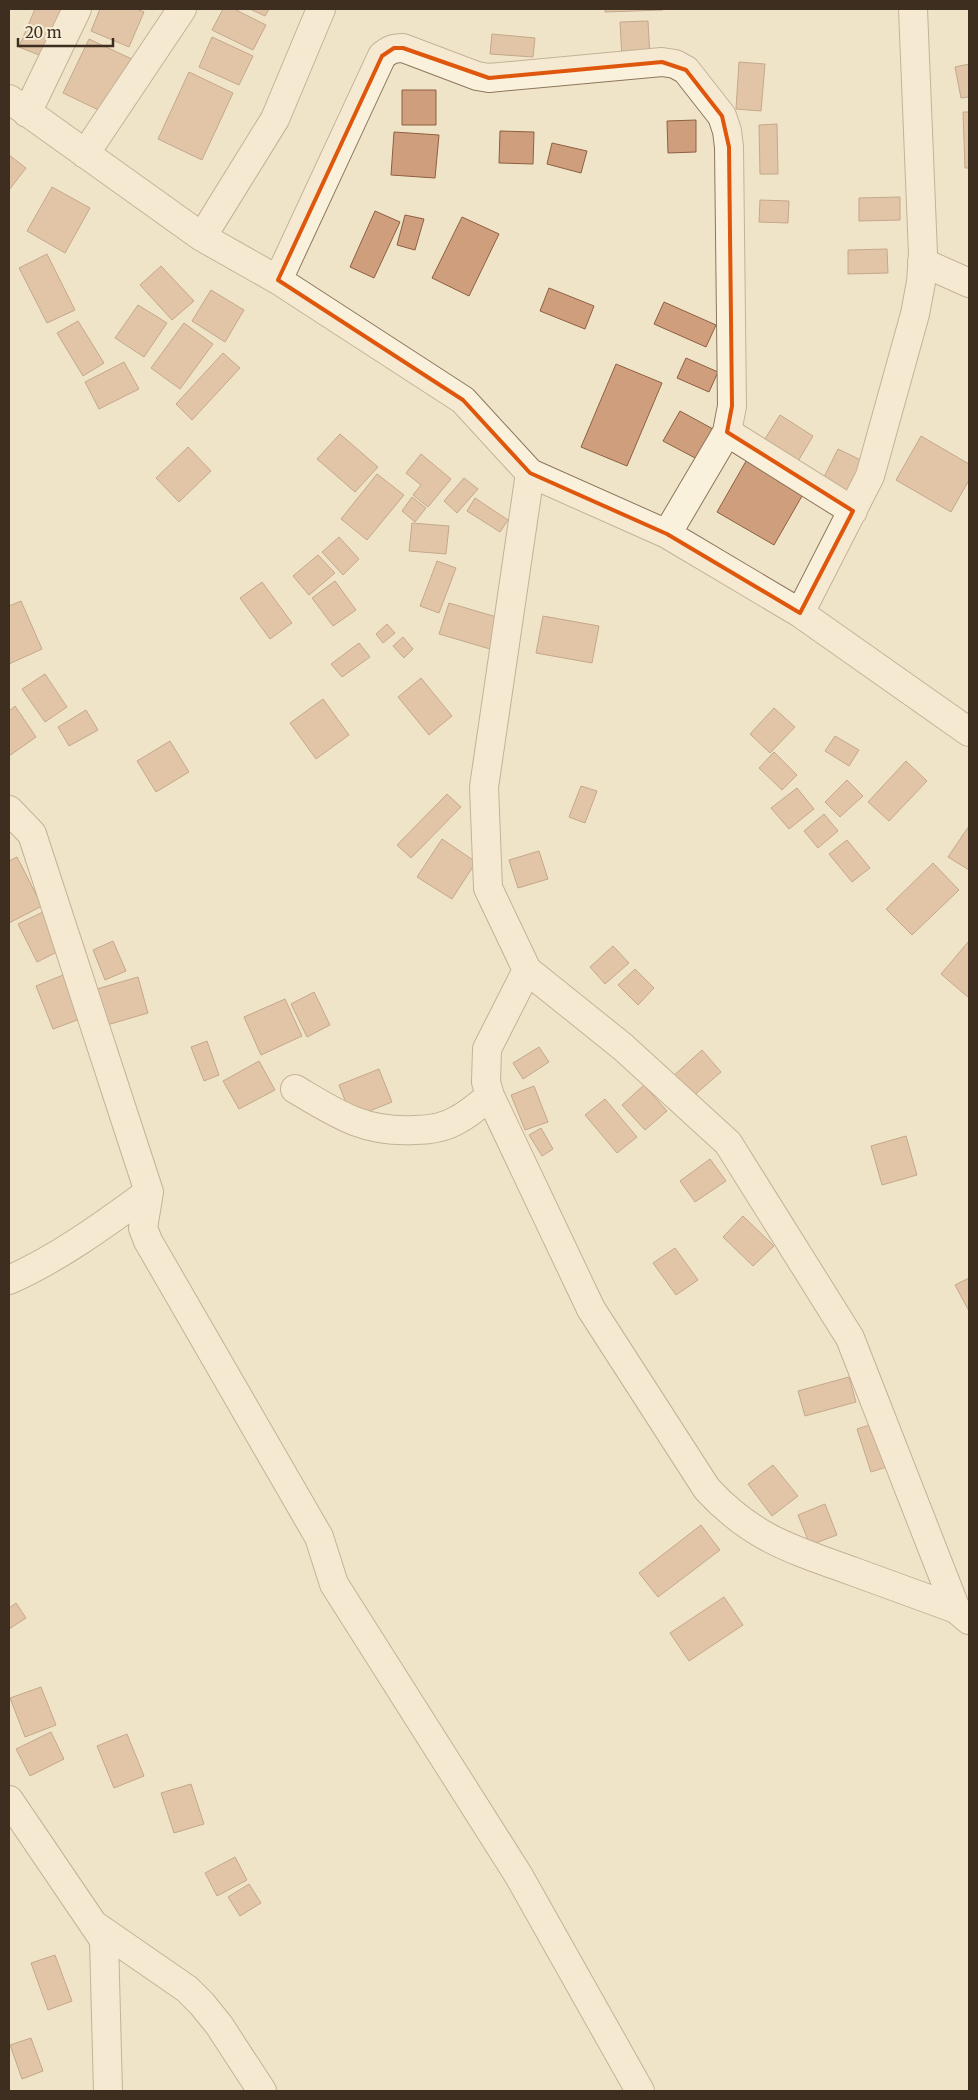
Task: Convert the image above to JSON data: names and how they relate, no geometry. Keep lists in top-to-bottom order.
{
  "scale_bar": "20 m"
}
